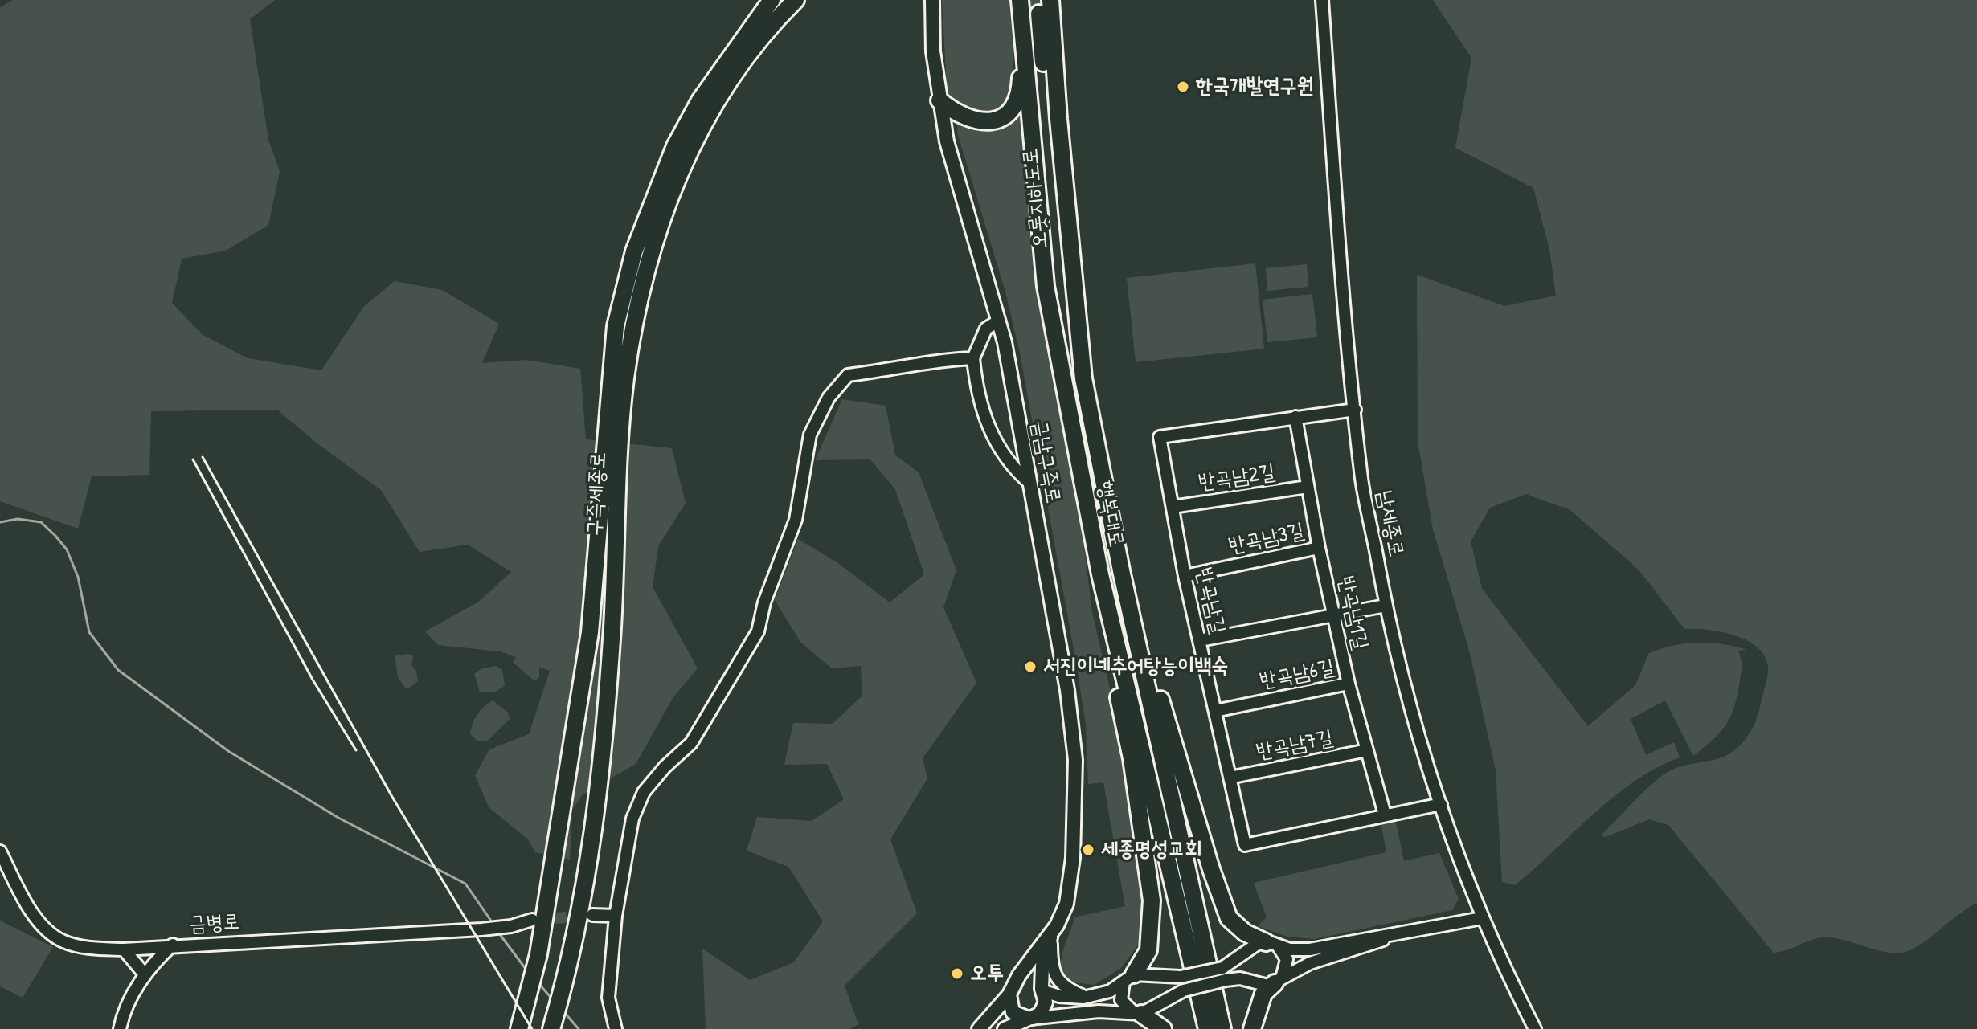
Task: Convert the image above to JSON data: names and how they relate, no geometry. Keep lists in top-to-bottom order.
{
  "streets": {
    "highway": ["오롯지하도로", "구즉세종로", "행복대로"],
    "main road": ["금남구즉로"],
    "street": [
      "반곡남2길",
      "남세종로",
      "반곡남3길",
      "반곡남길",
      "반곡남1길",
      "반곡남6길",
      "반곡남7길",
      "금병로"
    ]
  },
  "crossings": [
    ["오롯지하도로", "행복대로"],
    ["반곡남2길", "반곡남길"],
    ["반곡남2길", "반곡남1길"],
    ["남세종로", "반곡남길"],
    ["반곡남3길", "반곡남길"],
    ["반곡남3길", "반곡남1길"],
    ["반곡남길", "반곡남1길"],
    ["반곡남길", "반곡남6길"],
    ["반곡남길", "반곡남7길"],
    ["반곡남1길", "반곡남6길"],
    ["반곡남1길", "반곡남7길"]
  ],
  "places": [
    "한국개발연구원",
    "서진이네추어탕능이백숙",
    "세종명성교회",
    "오투"
  ]
}
